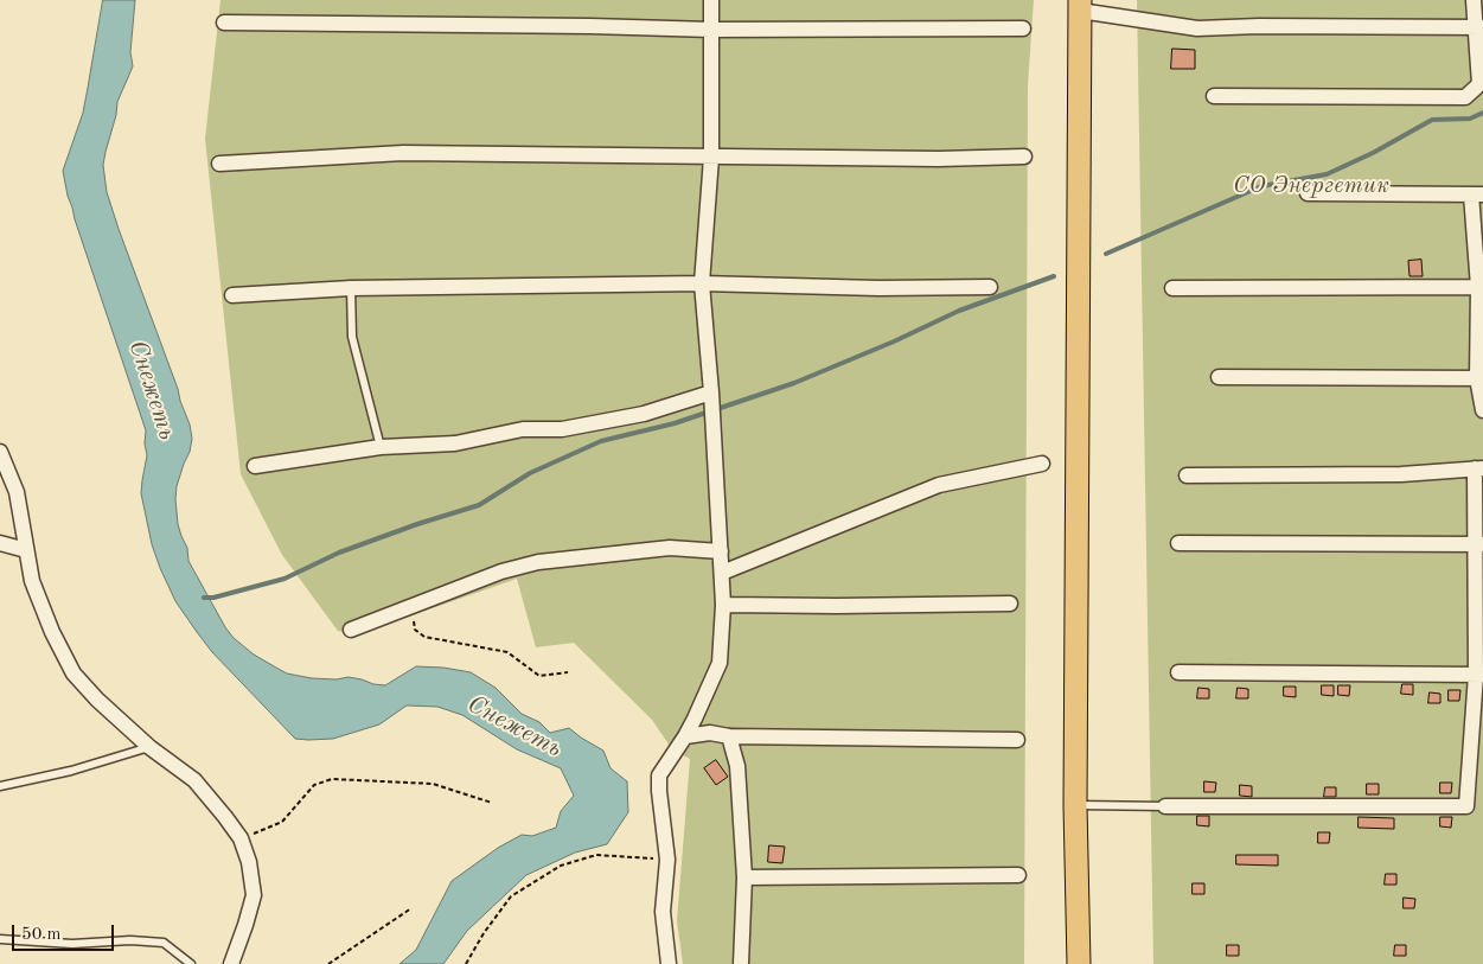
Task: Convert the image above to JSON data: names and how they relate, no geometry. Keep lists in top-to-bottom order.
{
  "water": ["Снежеть"],
  "parks": ["СО Энергетик"],
  "scale_bar": "50 m"
}
